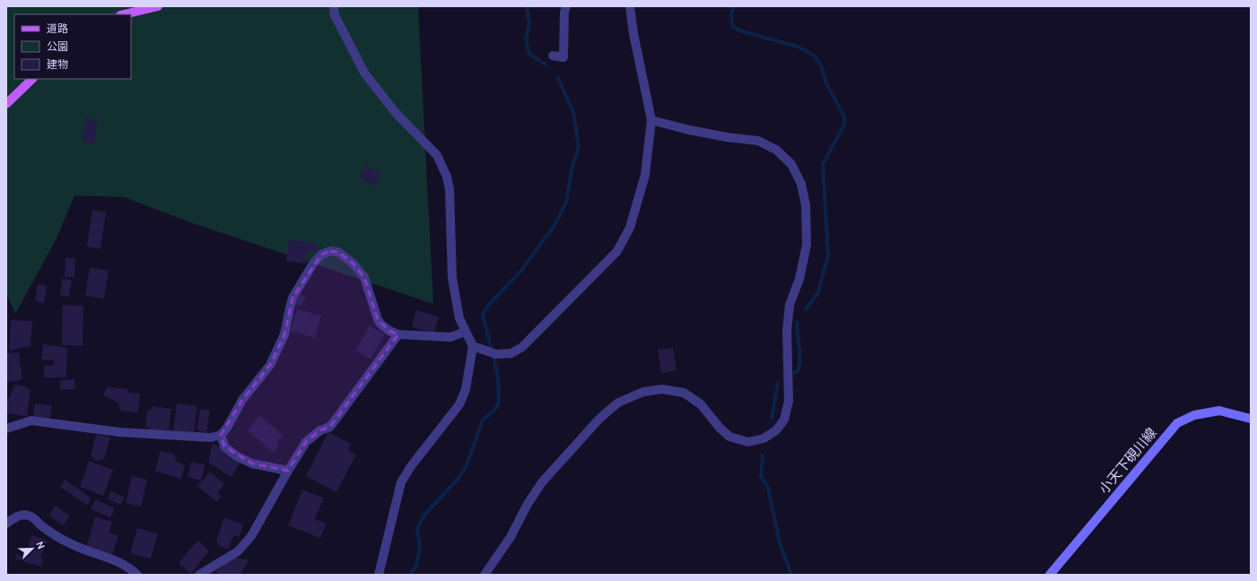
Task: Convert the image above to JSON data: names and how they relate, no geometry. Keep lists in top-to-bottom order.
{
  "streets": {
    "main road": ["小天下硯川線"]
  },
  "legend": ["道路", "公園", "建物"],
  "north": "top right"
}
